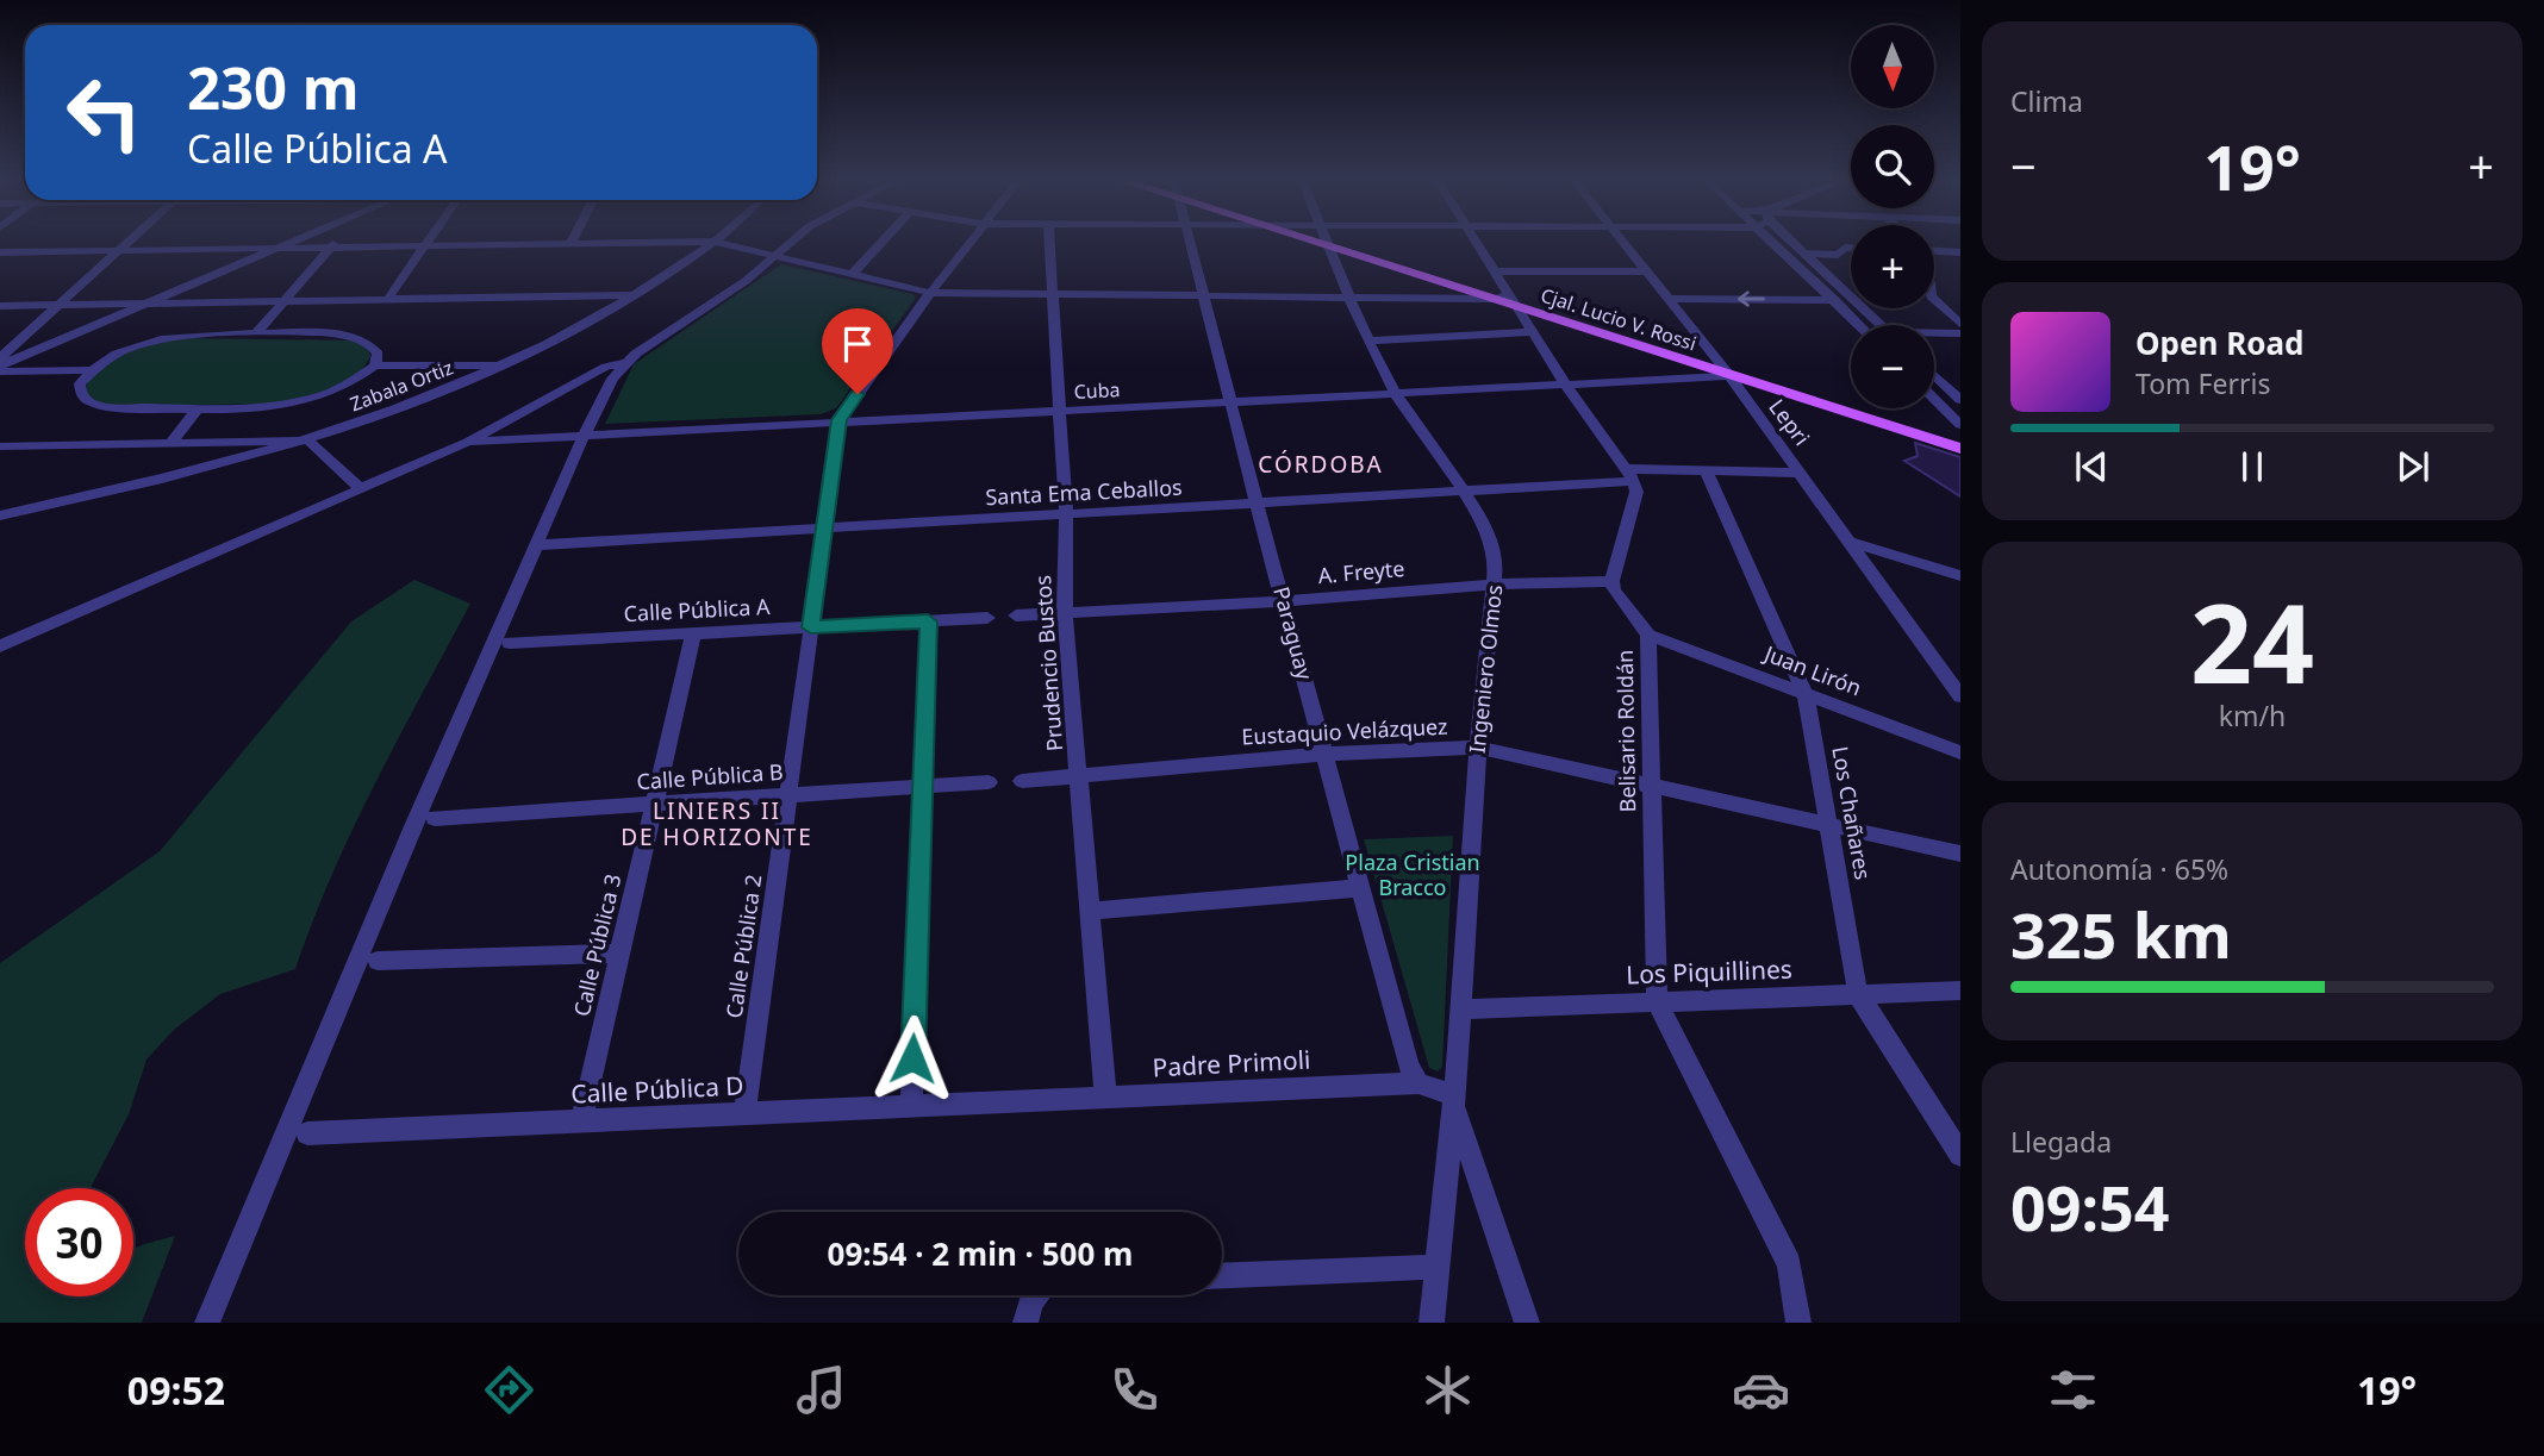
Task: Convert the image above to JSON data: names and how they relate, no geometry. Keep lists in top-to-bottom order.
{
  "streets": {
    "main road": ["Cjal. Lucio V. Rossi"],
    "street": [
      "Zabala Ortiz",
      "Cuba",
      "Lepri",
      "Santa Ema Ceballos",
      "A. Freyte",
      "Calle Pública A",
      "Paraguay",
      "Prudencio Bustos",
      "Ingeniero Olmos",
      "Juan Lirón",
      "Belisario Roldán",
      "Eustaquio Velázquez",
      "Calle Pública B",
      "Los Chañares",
      "Calle Pública 3",
      "Calle Pública 2",
      "Los Piquillines",
      "Padre Primoli",
      "Calle Pública D"
    ]
  },
  "crossings": [
    ["Cjal. Lucio V. Rossi", "Cuba"],
    ["Cjal. Lucio V. Rossi", "Lepri"],
    ["Cjal. Lucio V. Rossi", "Ingeniero Olmos"],
    ["Cuba", "Lepri"],
    ["Cuba", "Paraguay"],
    ["Cuba", "Prudencio Bustos"],
    ["Cuba", "Ingeniero Olmos"],
    ["Cuba", "Calle Pública 2"],
    ["Lepri", "Santa Ema Ceballos"],
    ["Santa Ema Ceballos", "Paraguay"],
    ["Santa Ema Ceballos", "Prudencio Bustos"],
    ["Santa Ema Ceballos", "Ingeniero Olmos"],
    ["Santa Ema Ceballos", "Los Chañares"],
    ["Santa Ema Ceballos", "Calle Pública 2"],
    ["A. Freyte", "Paraguay"],
    ["A. Freyte", "Prudencio Bustos"],
    ["A. Freyte", "Ingeniero Olmos"],
    ["A. Freyte", "Belisario Roldán"],
    ["Calle Pública A", "Calle Pública 3"],
    ["Calle Pública A", "Calle Pública 2"],
    ["Paraguay", "Eustaquio Velázquez"],
    ["Paraguay", "Padre Primoli"],
    ["Prudencio Bustos", "Eustaquio Velázquez"],
    ["Prudencio Bustos", "Padre Primoli"],
    ["Ingeniero Olmos", "Eustaquio Velázquez"],
    ["Ingeniero Olmos", "Los Piquillines"],
    ["Ingeniero Olmos", "Padre Primoli"],
    ["Juan Lirón", "Belisario Roldán"],
    ["Juan Lirón", "Los Chañares"],
    ["Belisario Roldán", "Eustaquio Velázquez"],
    ["Belisario Roldán", "Los Piquillines"],
    ["Eustaquio Velázquez", "Los Chañares"],
    ["Calle Pública B", "Calle Pública 3"],
    ["Calle Pública B", "Calle Pública 2"],
    ["Los Chañares", "Los Piquillines"],
    ["Calle Pública 3", "Calle Pública D"],
    ["Calle Pública 2", "Calle Pública D"],
    ["Padre Primoli", "Calle Pública D"]
  ],
  "districts": ["CÓRDOBA", "LINIERS II DE HORIZONTE"],
  "parks": ["Plaza Cristian Bracco"],
  "north": "bottom",
  "page": {
    "tile": [
      "Clima",
      ["24", "km/h"],
      ["Autonomía · 65%", "325 km"],
      ["Llegada", "09:54"]
    ],
    "map_buttons": ["+", "−"],
    "turn": ["230 m", "Calle Pública A"],
    "heat": ["−", "19°", "+"],
    "song": ["Open Road", "Tom Ferris"],
    "limit": "30",
    "trip": "09:54 · 2 min · 500 m",
    "tabs": ["09:52", "19°"]
  }
}
